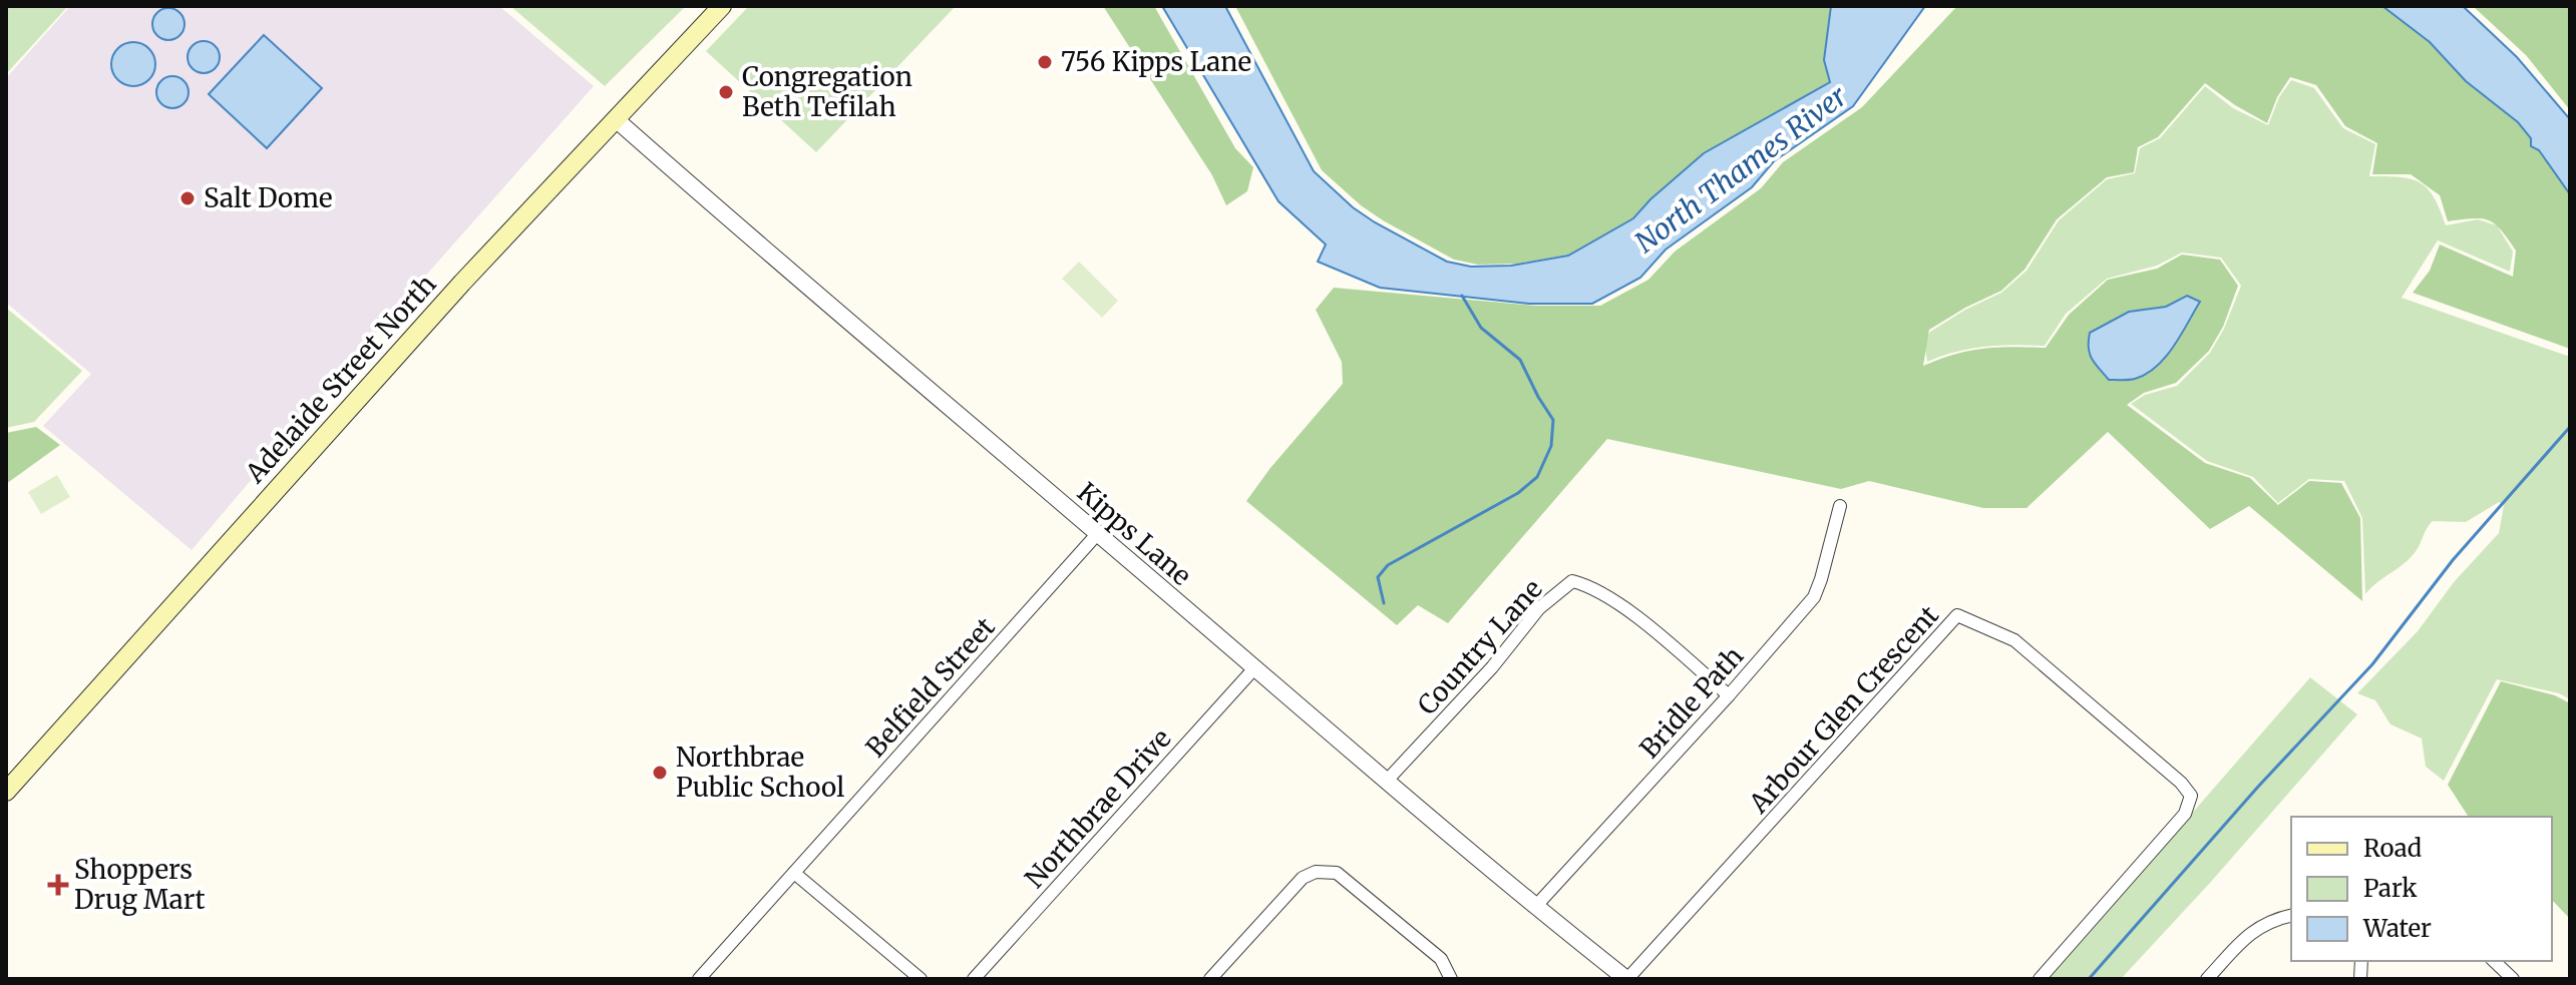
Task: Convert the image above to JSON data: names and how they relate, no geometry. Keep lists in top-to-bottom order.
{
  "streets": {
    "main road": ["Adelaide Street North"],
    "street": [
      "Kipps Lane",
      "Country Lane",
      "Belfield Street",
      "Bridle Path",
      "Arbour Glen Crescent",
      "Northbrae Drive"
    ]
  },
  "crossings": [
    ["Adelaide Street North", "Kipps Lane"],
    ["Kipps Lane", "Country Lane"],
    ["Kipps Lane", "Belfield Street"],
    ["Kipps Lane", "Bridle Path"],
    ["Kipps Lane", "Arbour Glen Crescent"],
    ["Kipps Lane", "Northbrae Drive"],
    ["Country Lane", "Bridle Path"]
  ],
  "water": ["North Thames River"],
  "places": {
    "other": [
      "756 Kipps Lane",
      "Congregation Beth Tefilah",
      "Salt Dome",
      "Northbrae Public School"
    ],
    "health": ["Shoppers Drug Mart"]
  },
  "legend": ["Road", "Park", "Water"]
}
